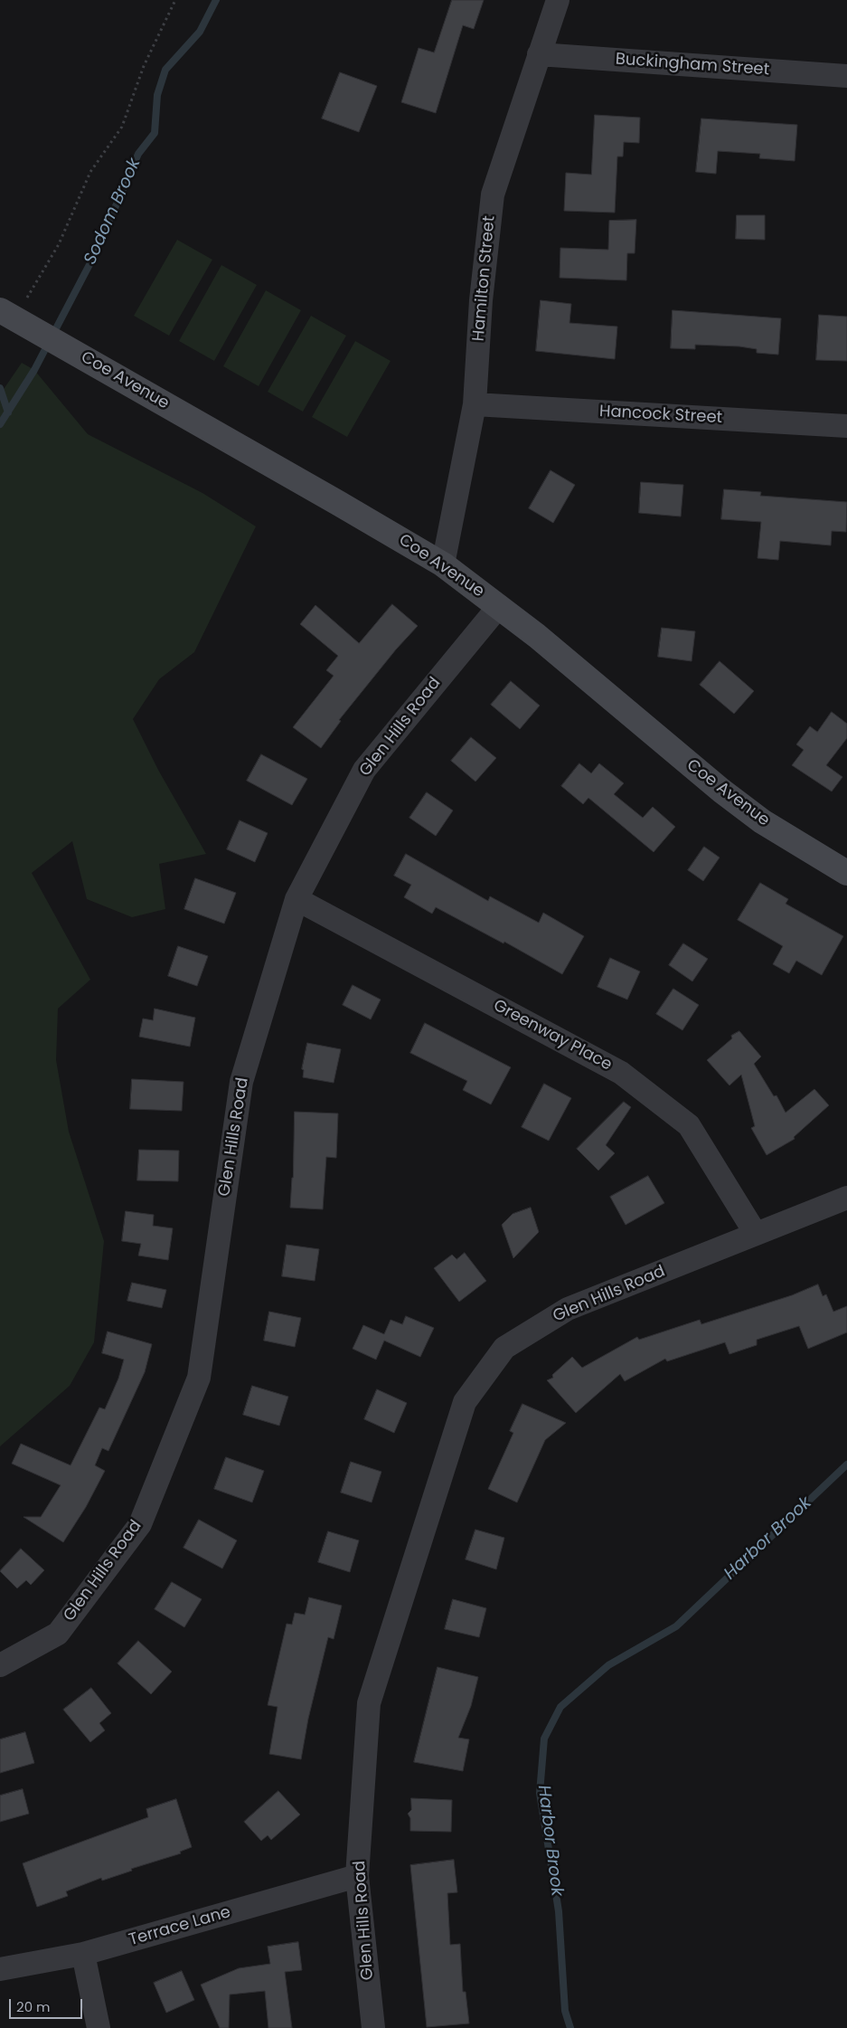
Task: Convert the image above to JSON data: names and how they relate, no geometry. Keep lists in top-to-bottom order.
{
  "streets": {
    "street": [
      "Buckingham Street",
      "Hamilton Street",
      "Coe Avenue",
      "Hancock Street",
      "Glen Hills Road",
      "Greenway Place",
      "Terrace Lane"
    ]
  },
  "crossings": [
    ["Buckingham Street", "Hamilton Street"],
    ["Hamilton Street", "Coe Avenue"],
    ["Hamilton Street", "Hancock Street"],
    ["Coe Avenue", "Glen Hills Road"],
    ["Glen Hills Road", "Greenway Place"],
    ["Glen Hills Road", "Terrace Lane"]
  ],
  "water": ["Sodom Brook", "Harbor Brook"],
  "scale_bar": "20 m"
}
